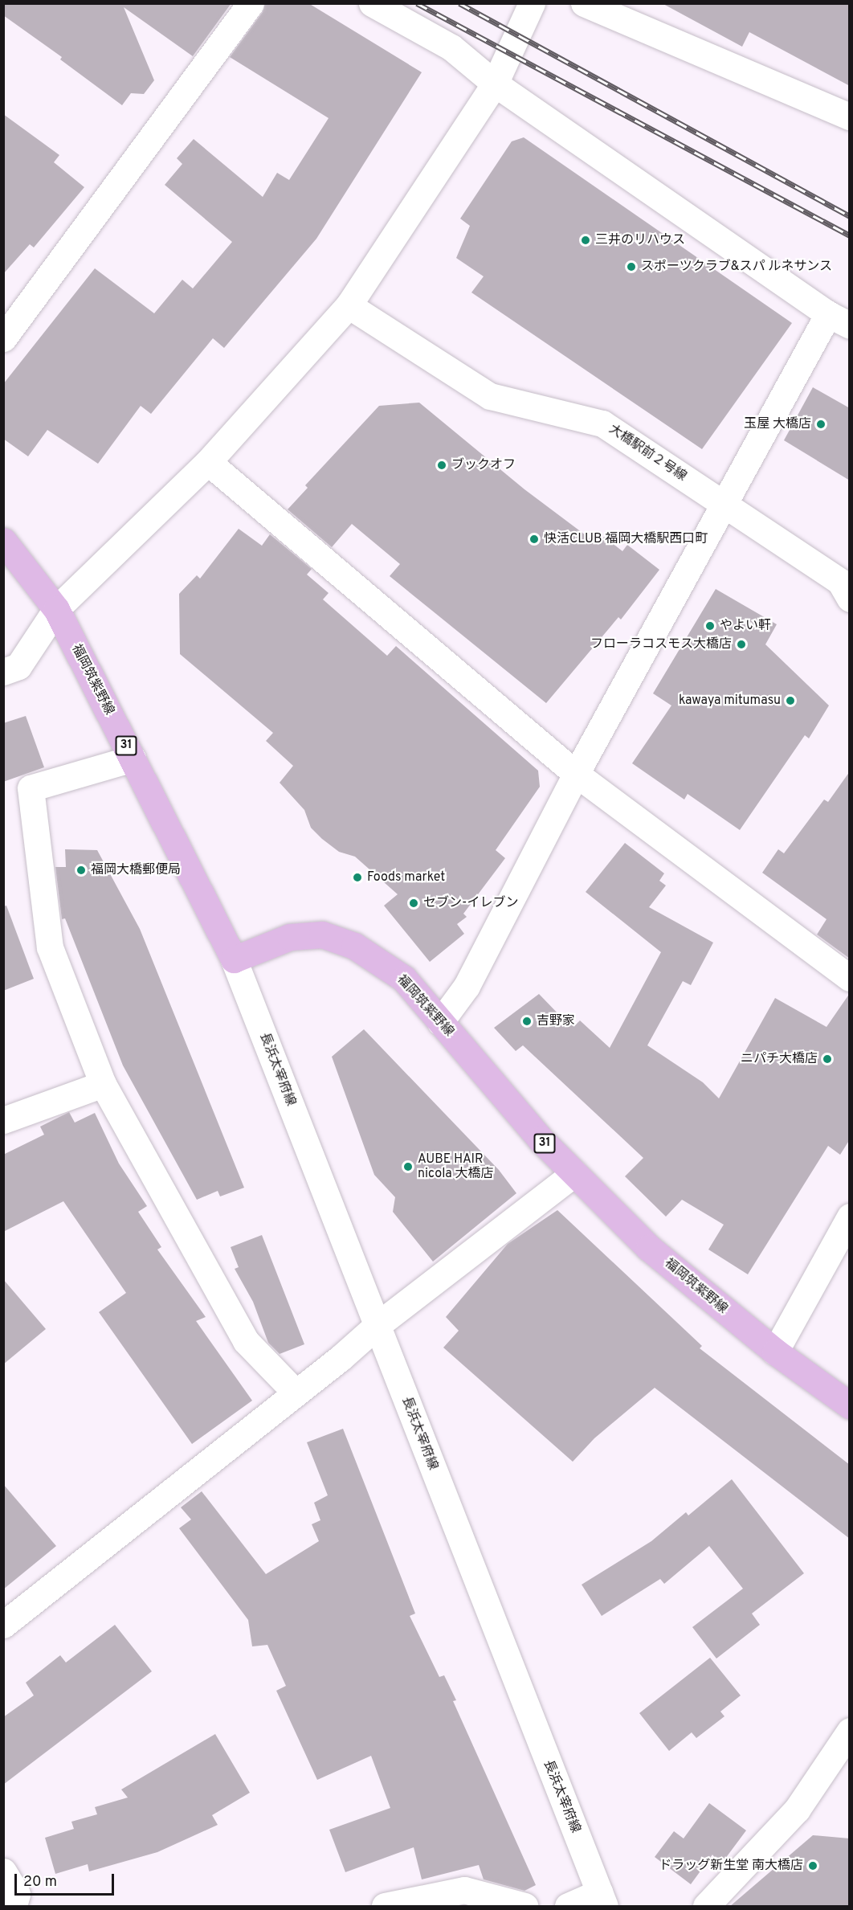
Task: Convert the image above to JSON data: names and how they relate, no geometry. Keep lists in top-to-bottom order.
{
  "streets": {
    "main road": ["福岡筑紫野線", "31"],
    "street": ["大橋駅前２号線", "長浜太宰府線"]
  },
  "crossings": [
    ["福岡筑紫野線", "長浜太宰府線"]
  ],
  "places": [
    "三井のリハウス",
    "スポーツクラブ&スパ ルネサンス",
    "玉屋 大橋店",
    "ブックオフ",
    "快活CLUB 福岡大橋駅西口町",
    "やよい軒",
    "フローラコスモス大橋店",
    "kawaya mitumasu",
    "福岡大橋郵便局",
    "Foods market",
    "セブン-イレブン",
    "吉野家",
    "ニパチ大橋店",
    "AUBE HAIR nicola 大橋店",
    "ドラッグ新生堂 南大橋店"
  ],
  "scale_bar": "20 m"
}
